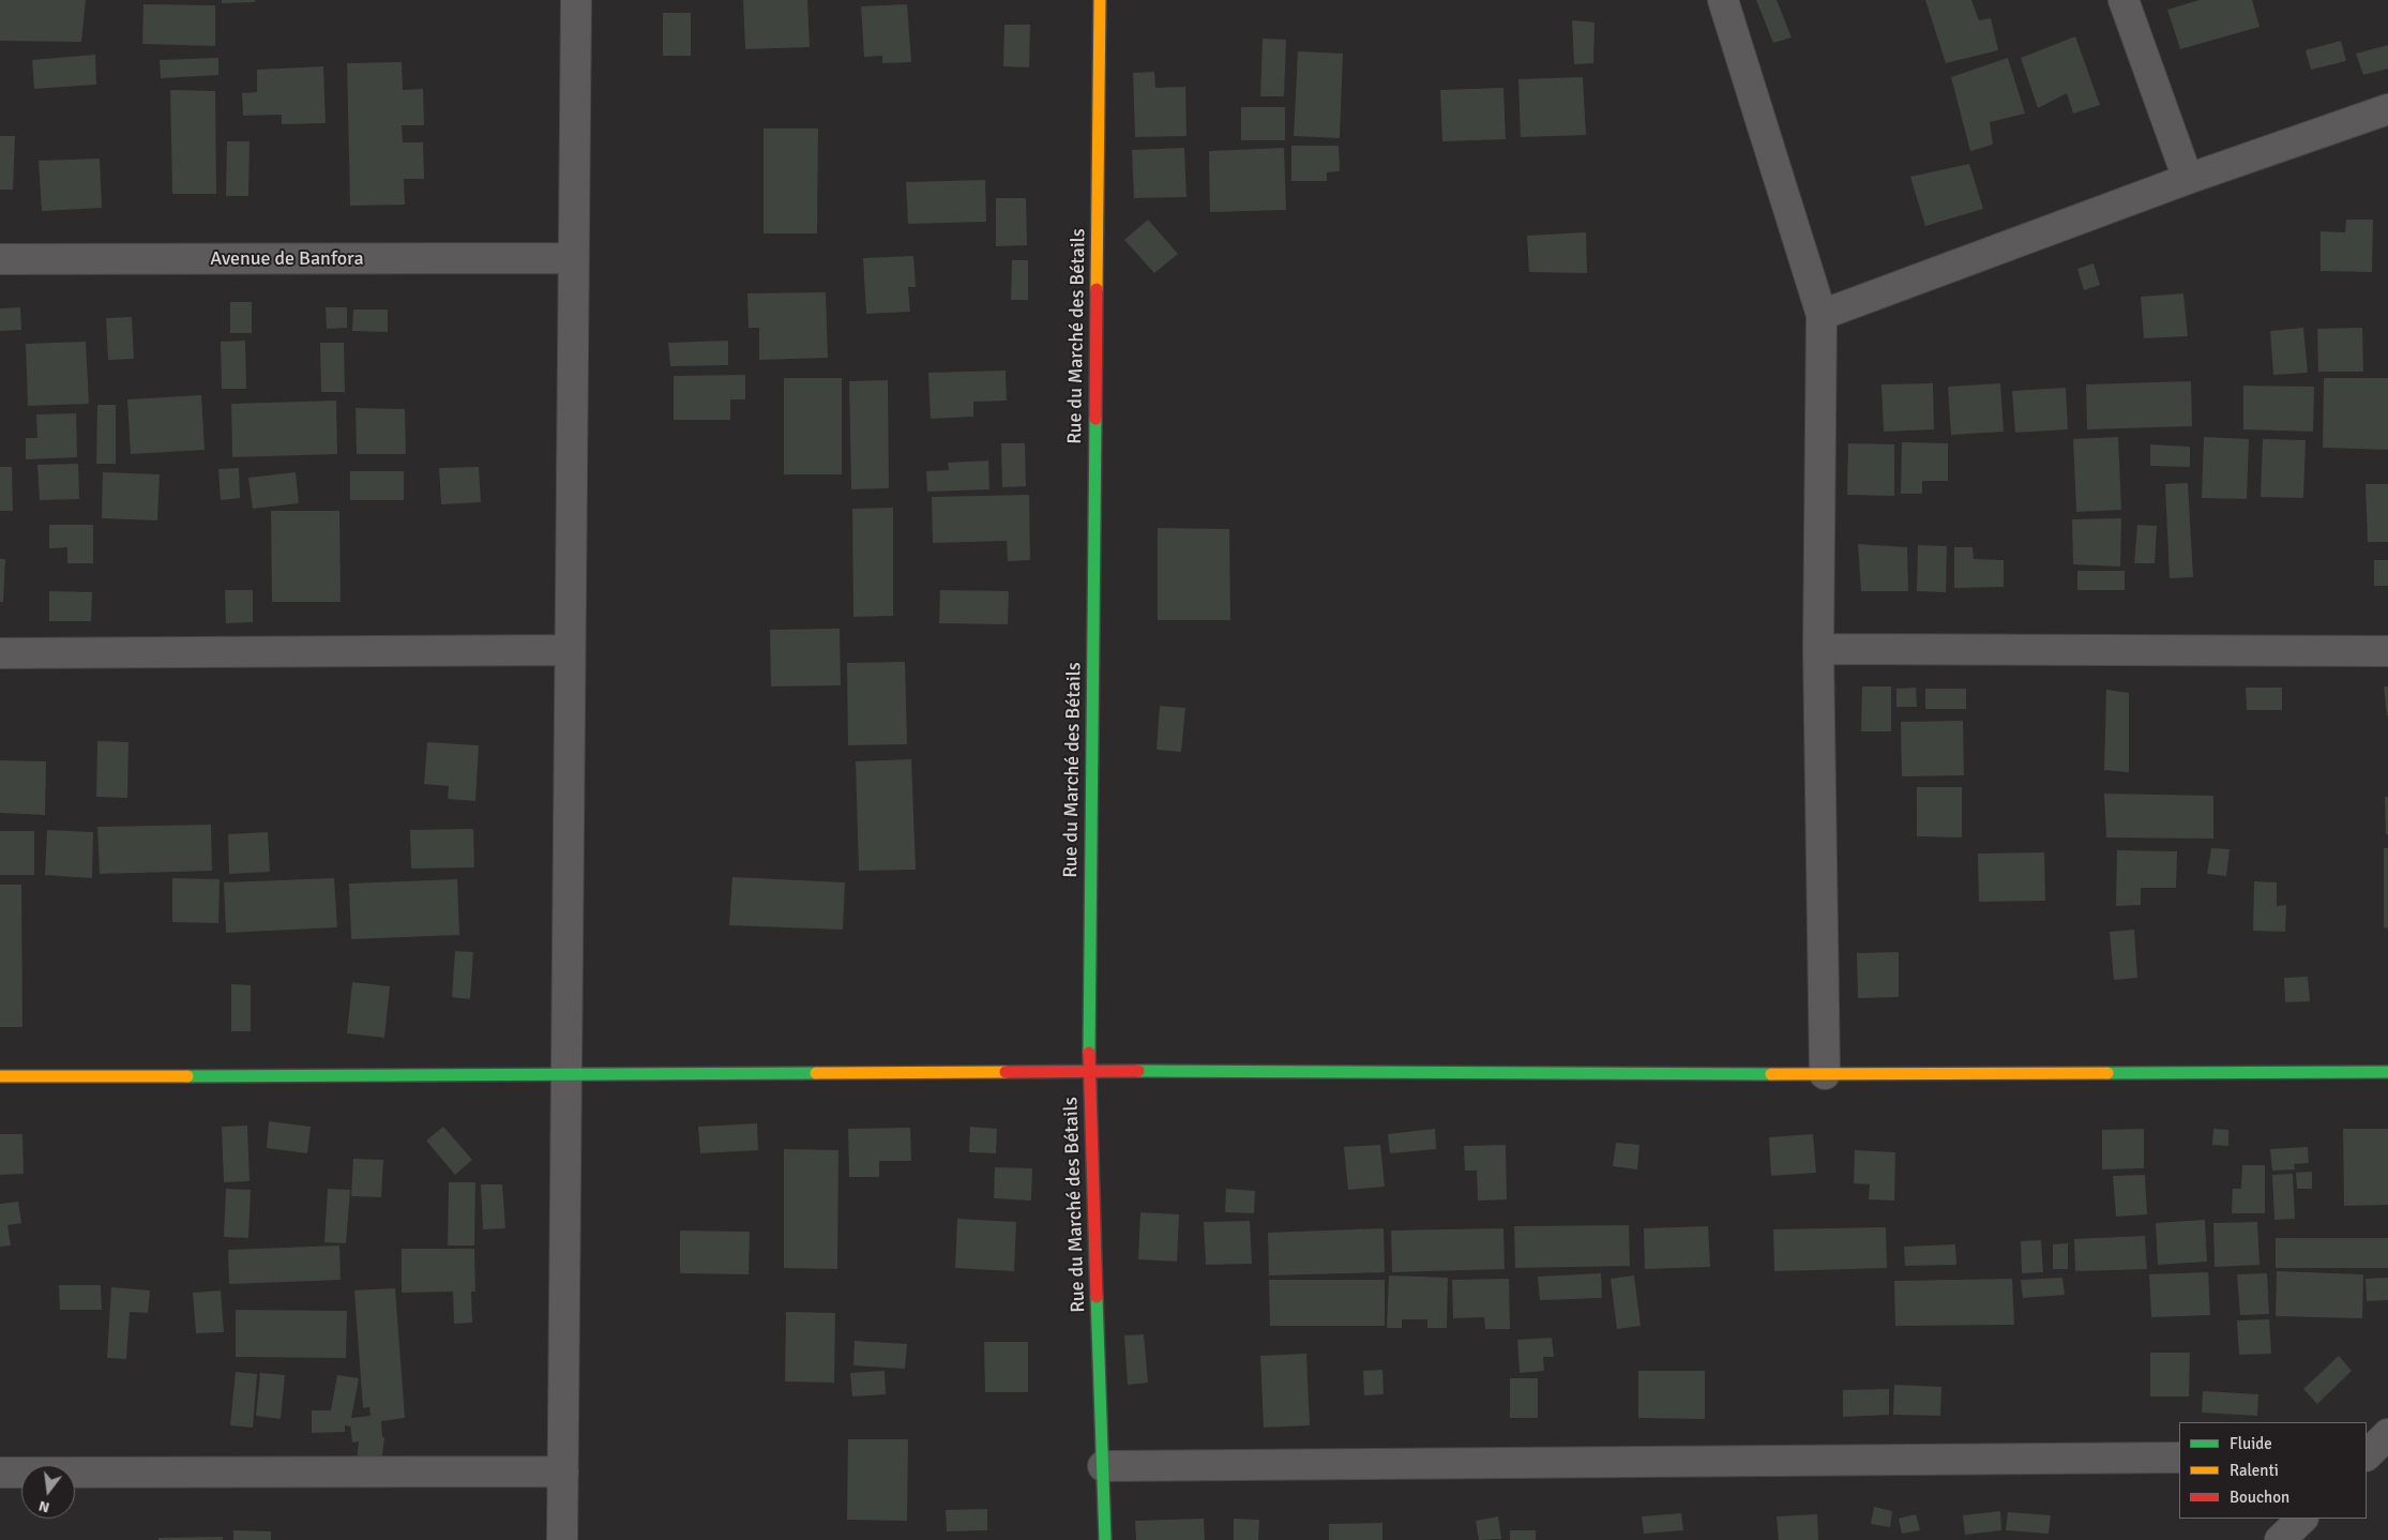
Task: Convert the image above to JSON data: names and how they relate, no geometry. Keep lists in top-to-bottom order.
{
  "streets": {
    "street": ["Avenue de Banfora", "Rue du Marché des Bétails"]
  },
  "legend": ["Fluide", "Ralenti", "Bouchon"],
  "north": "bottom"
}
